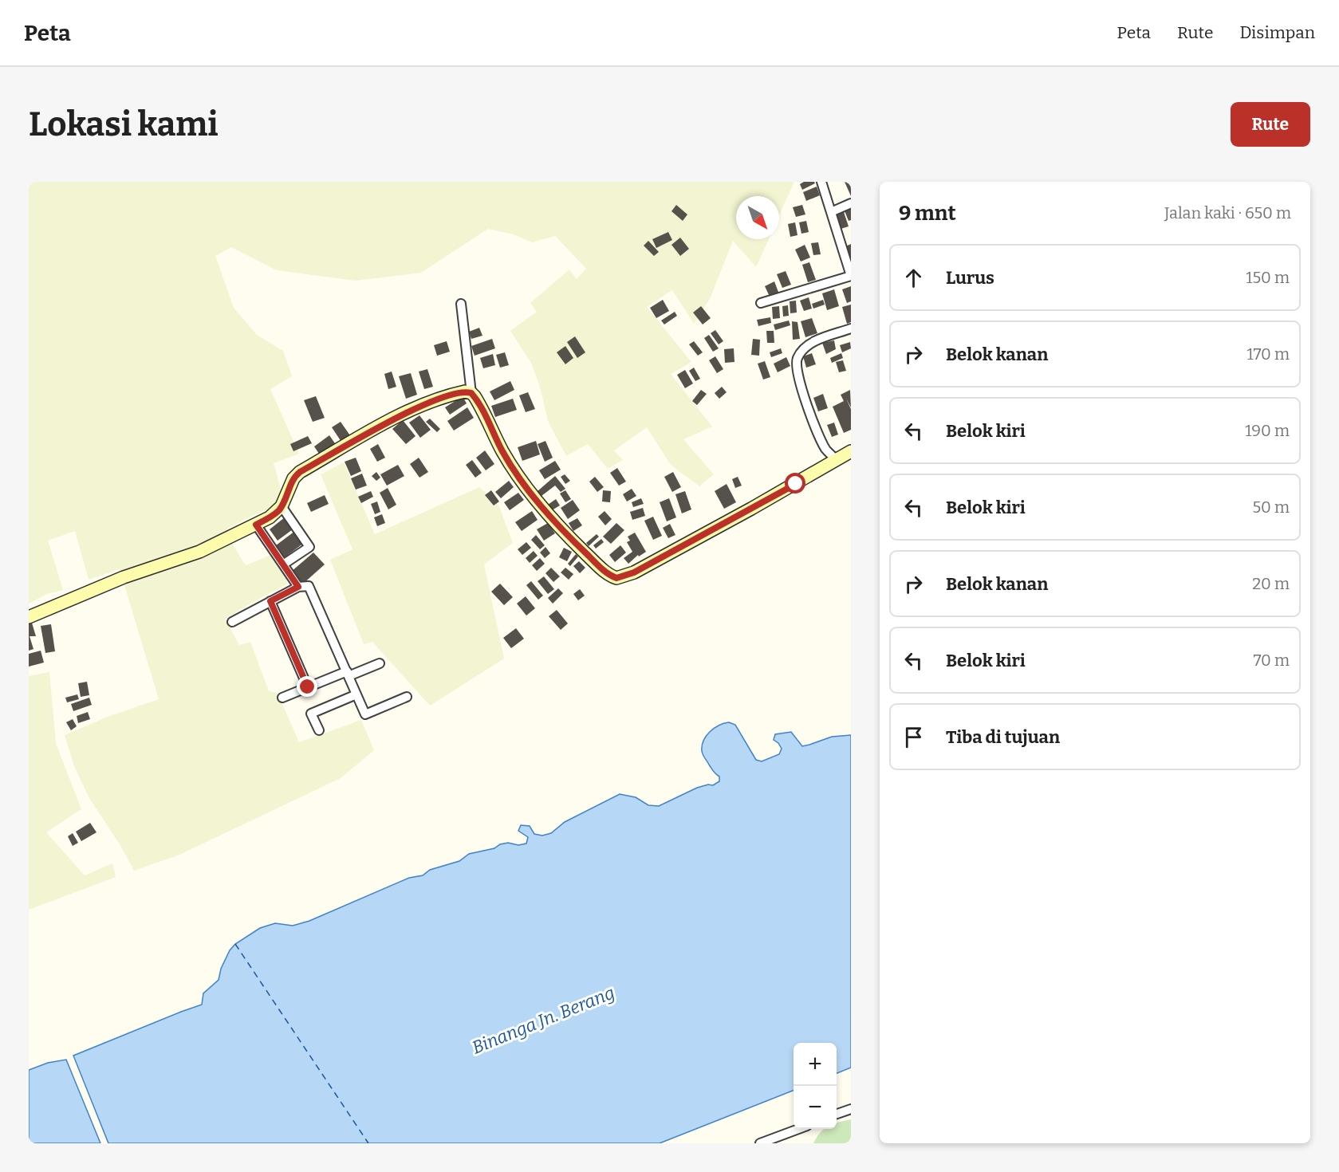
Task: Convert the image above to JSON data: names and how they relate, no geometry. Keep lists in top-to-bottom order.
{
  "water": ["Binanga Jn. Berang"],
  "north": "bottom right",
  "page": {
    "header": "Peta",
    "nav": ["Peta", "Rute", "Disimpan"],
    "buttons": "Rute",
    "title": "Lokasi kami",
    "heading": ["9 mnt", "Jalan kaki · 650 m"],
    "list": [
      ["Lurus", "150 m"],
      ["Belok kanan", "170 m"],
      ["Belok kiri", "190 m"],
      ["Belok kiri", "50 m"],
      ["Belok kanan", "20 m"],
      ["Belok kiri", "70 m"],
      "Tiba di tujuan"
    ],
    "map_buttons": ["+", "−"]
  }
}
